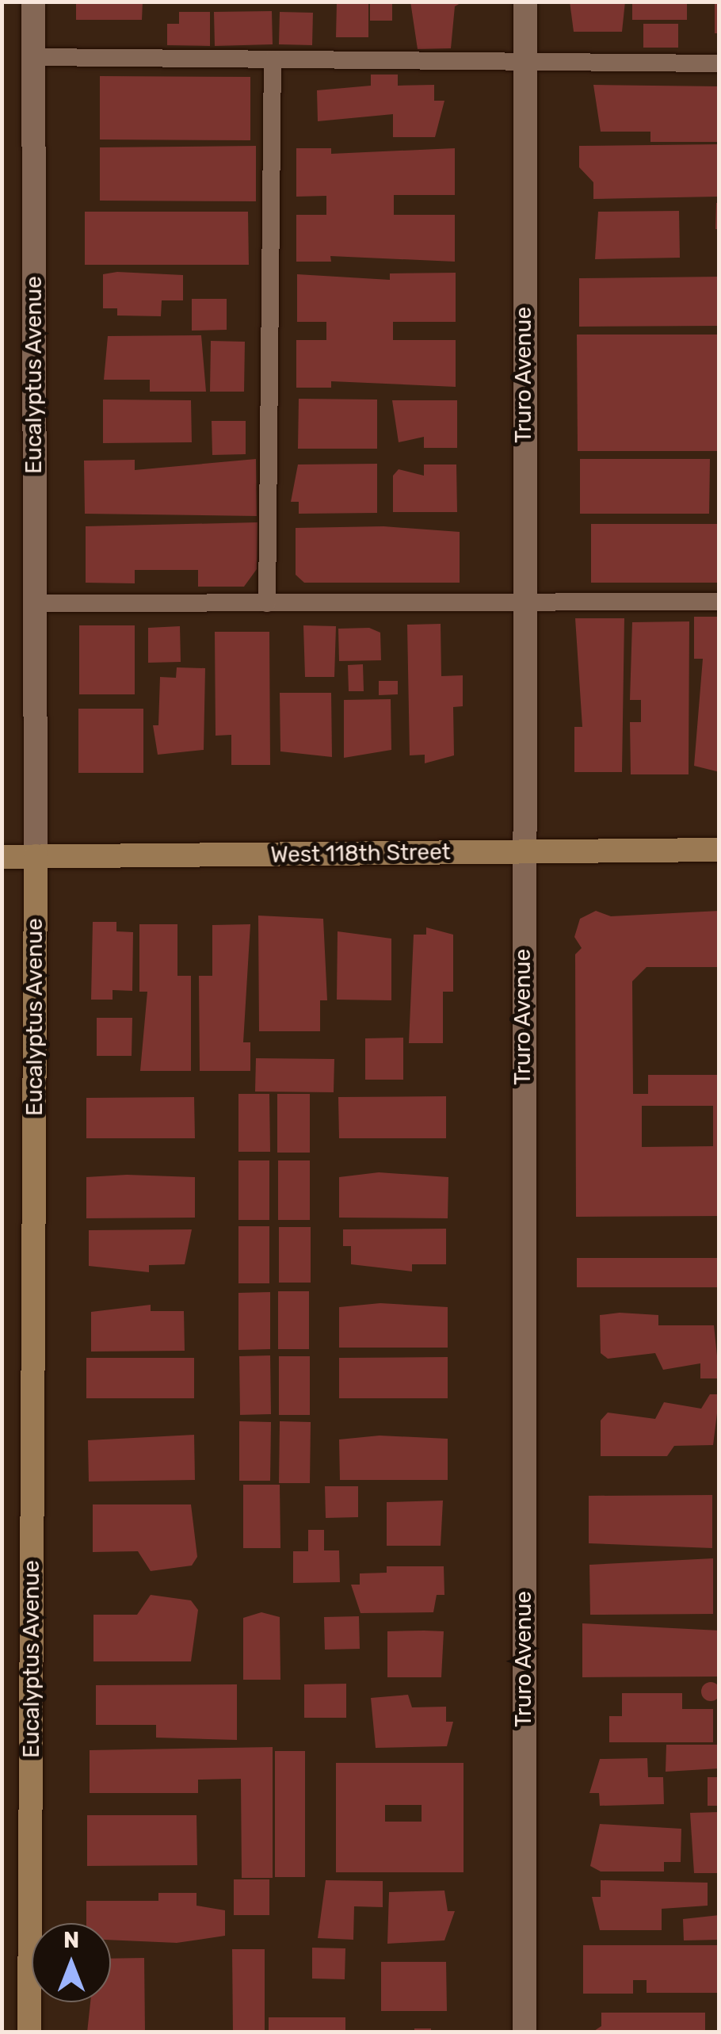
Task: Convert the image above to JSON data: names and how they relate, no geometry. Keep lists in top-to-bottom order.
{
  "streets": {
    "street": ["Eucalyptus Avenue", "Truro Avenue", "West 118th Street"]
  },
  "crossings": [
    ["Eucalyptus Avenue", "West 118th Street"],
    ["Truro Avenue", "West 118th Street"]
  ],
  "north": "top"
}
